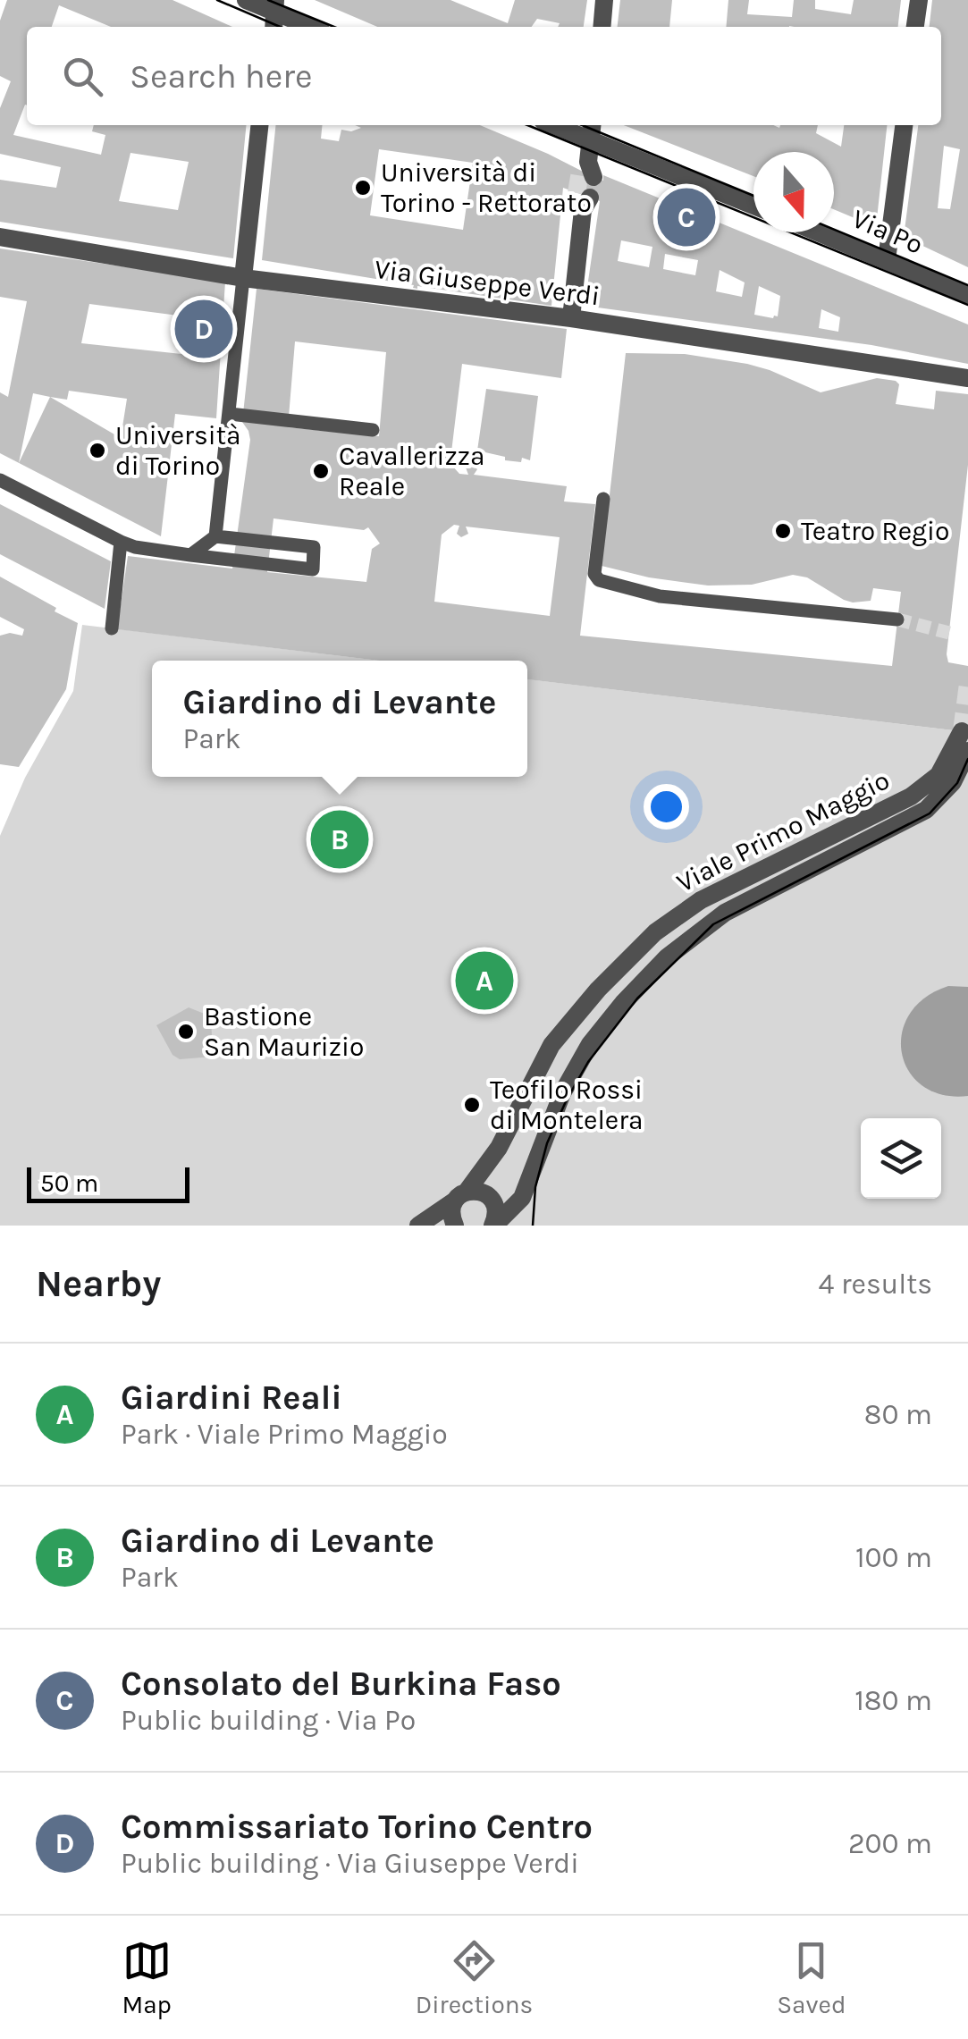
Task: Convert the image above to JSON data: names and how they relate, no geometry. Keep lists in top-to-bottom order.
{
  "streets": {
    "street": ["Via Po", "Via Giuseppe Verdi", "Viale Primo Maggio"]
  },
  "places": [
    "Università di Torino - Rettorato",
    "Università di Torino",
    "Cavallerizza Reale",
    "Teatro Regio",
    "Bastione San Maurizio",
    "Teofilo Rossi di Montelera"
  ],
  "scale_bar": "50 m",
  "north": "bottom",
  "page": {
    "search": "Search here",
    "pins": [
      "C",
      "D",
      "B",
      "A"
    ],
    "popup": ["Giardino di Levante", "Park"],
    "scale": "50 m",
    "heading": ["Nearby", "4 results"],
    "list": [
      {
        "mark": "A",
        "name": "Giardini Reali",
        "note": "Park · Viale Primo Maggio",
        "value": "80 m"
      },
      {
        "mark": "B",
        "name": "Giardino di Levante",
        "note": "Park",
        "value": "100 m"
      },
      {
        "mark": "C",
        "name": "Consolato del Burkina Faso",
        "note": "Public building · Via Po",
        "value": "180 m"
      },
      {
        "mark": "D",
        "name": "Commissariato Torino Centro",
        "note": "Public building · Via Giuseppe Verdi",
        "value": "200 m"
      }
    ],
    "nav": ["Map", "Directions", "Saved"]
  }
}
